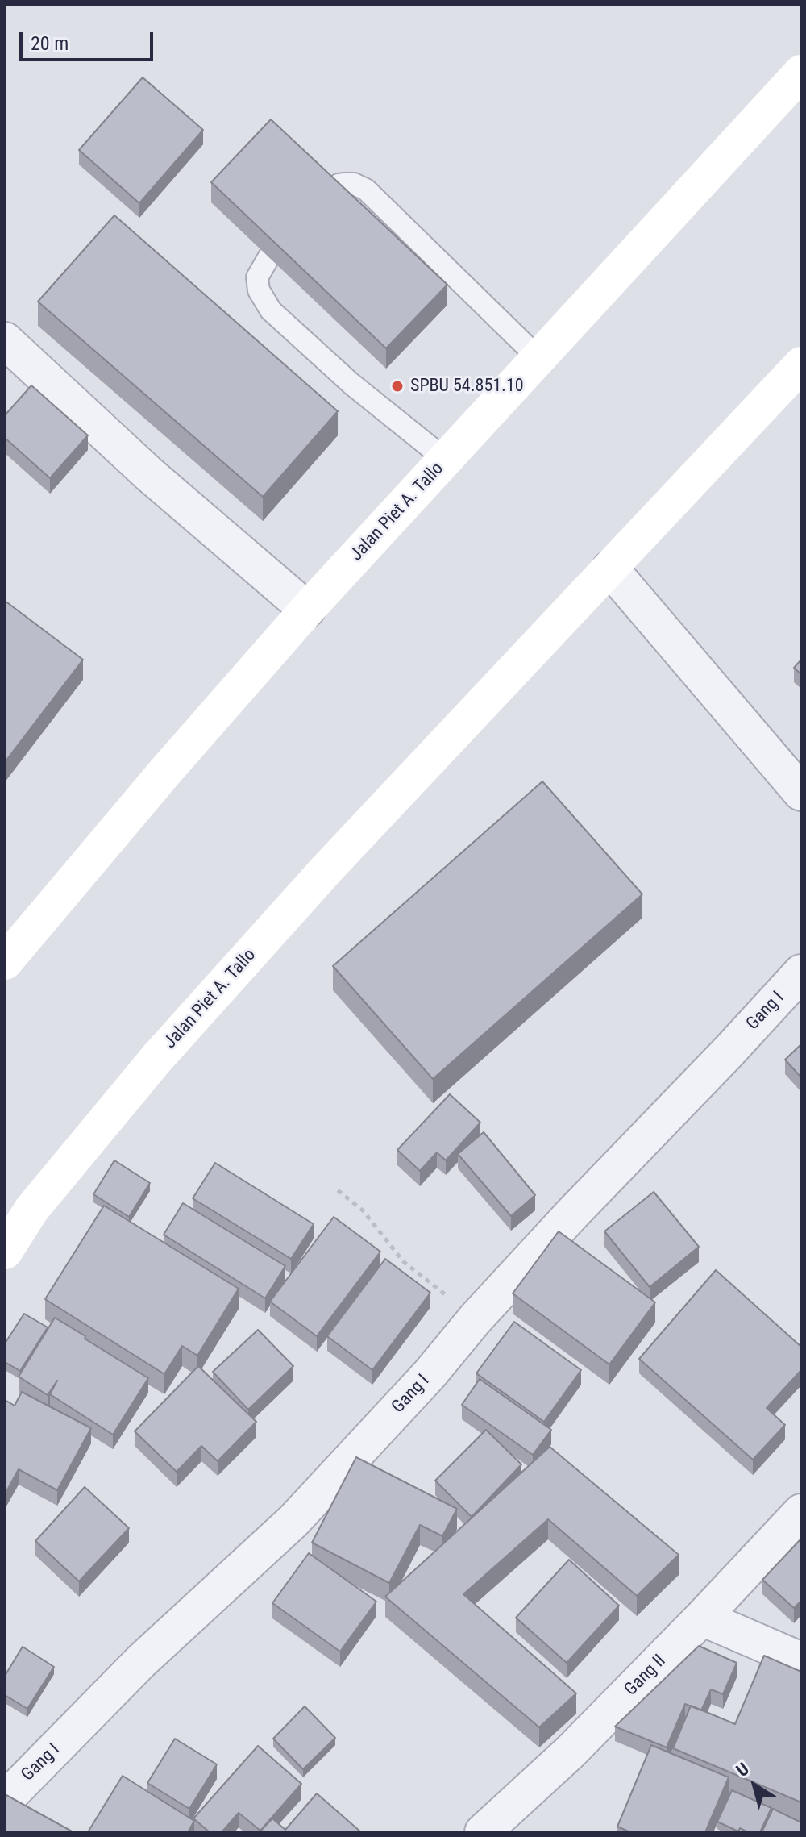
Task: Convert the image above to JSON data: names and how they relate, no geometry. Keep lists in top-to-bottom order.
{
  "streets": {
    "main road": ["Jalan Piet A. Tallo"],
    "street": ["Gang I", "Gang II"]
  },
  "places": ["SPBU 54.851.10"],
  "scale_bar": "20 m",
  "north": "top left"
}
